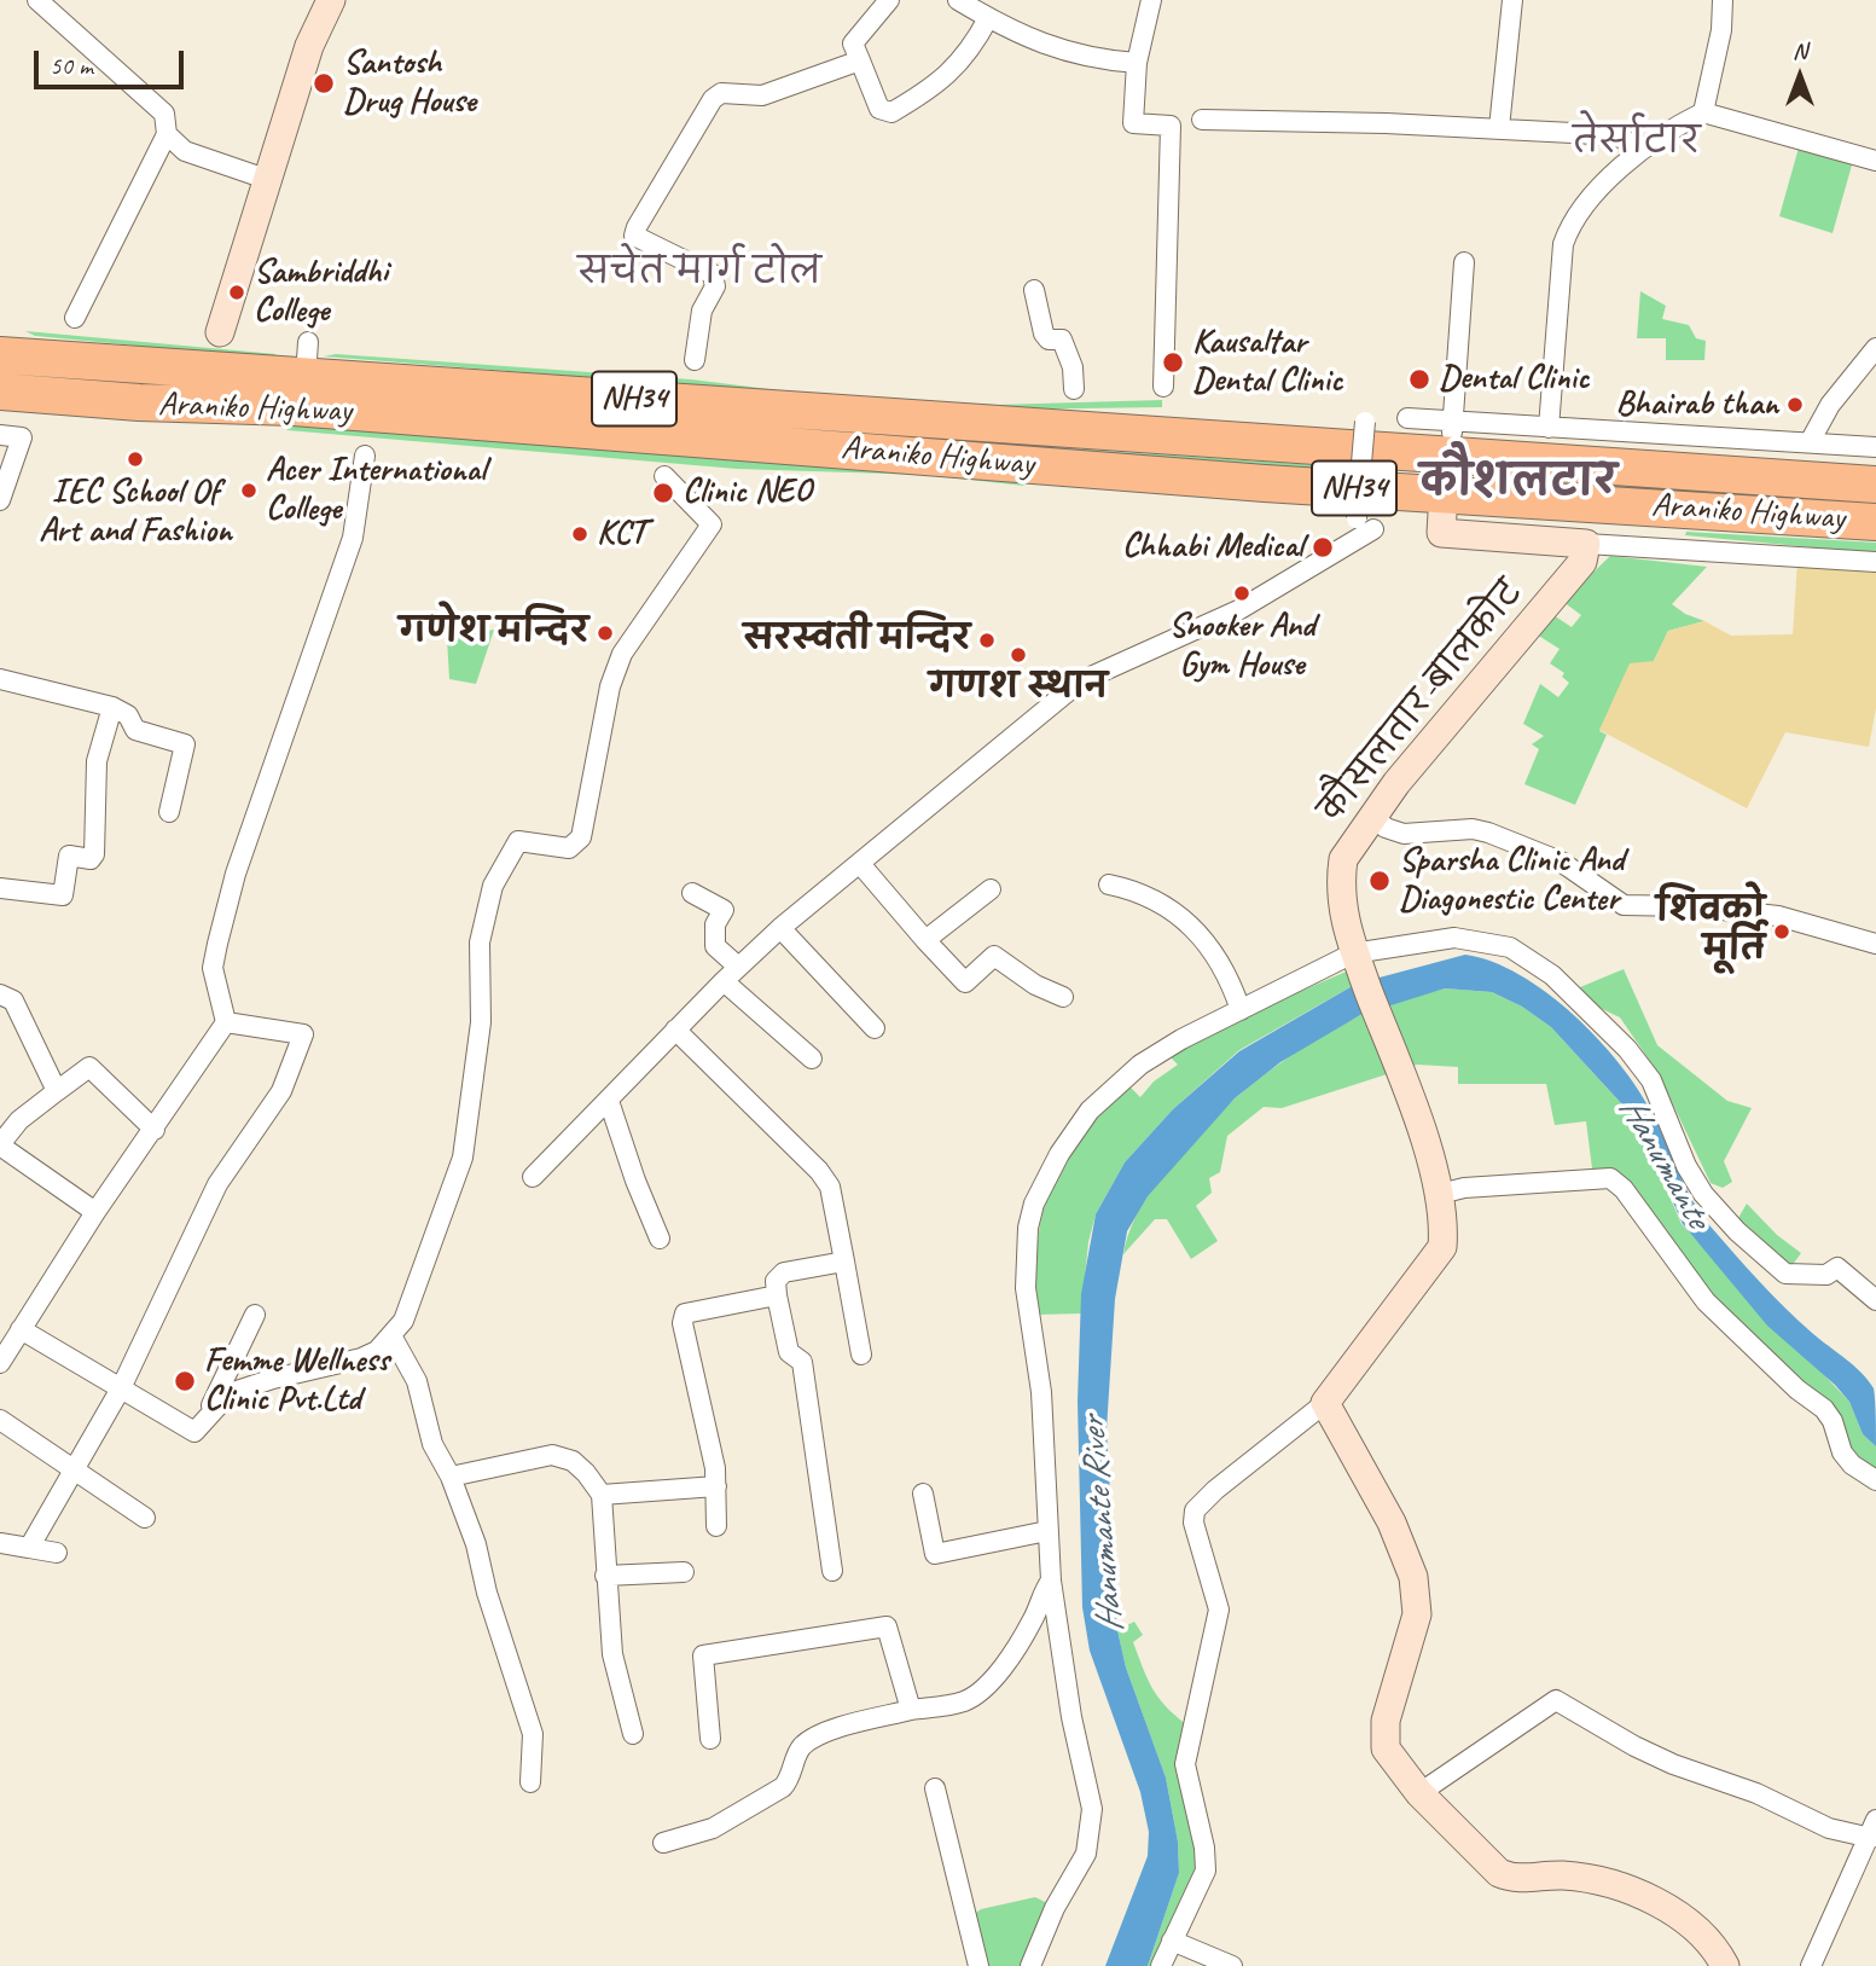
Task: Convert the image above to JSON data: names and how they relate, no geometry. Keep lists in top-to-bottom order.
{
  "streets": {
    "highway": ["NH34", "Araniko Highway"],
    "main road": ["कौसलतार-बालकोट"]
  },
  "districts": ["तेर्साटार", "सचेत मार्ग टोल", "कौशलटार"],
  "water": ["Hanumante", "Hanumante River"],
  "places": [
    "Santosh Drug House",
    "Sambriddhi College",
    "Kausaltar Dental Clinic",
    "Dental Clinic",
    "Bhairab than",
    "IEC School Of Art and Fashion",
    "Acer International College",
    "Clinic NEO",
    "KCT",
    "Chhabi Medical",
    "Snooker And Gym House",
    "गणेश मन्दिर",
    "सरस्वती मन्दिर",
    "गणश स्थान",
    "Sparsha Clinic And Diagonestic Center",
    "शिवको मूर्ति",
    "Femme Wellness Clinic Pvt.Ltd"
  ],
  "scale_bar": "50 m",
  "north": "top"
}
